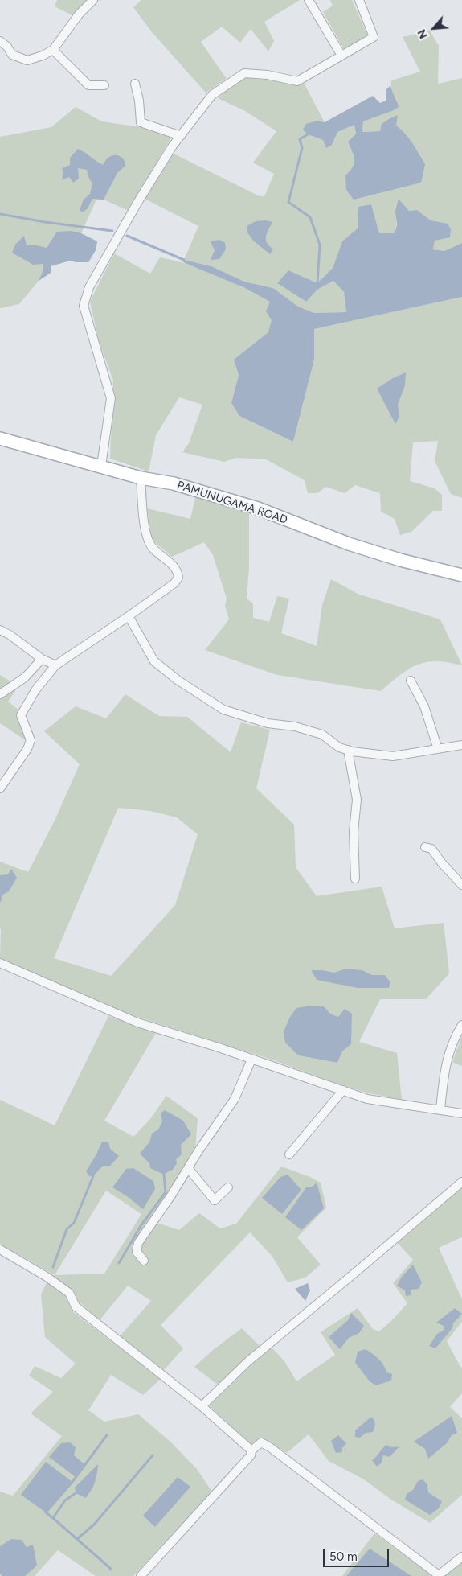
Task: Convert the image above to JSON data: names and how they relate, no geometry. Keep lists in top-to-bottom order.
{
  "streets": {
    "main road": ["PAMUNUGAMA ROAD"]
  },
  "scale_bar": "50 m",
  "north": "bottom left"
}
